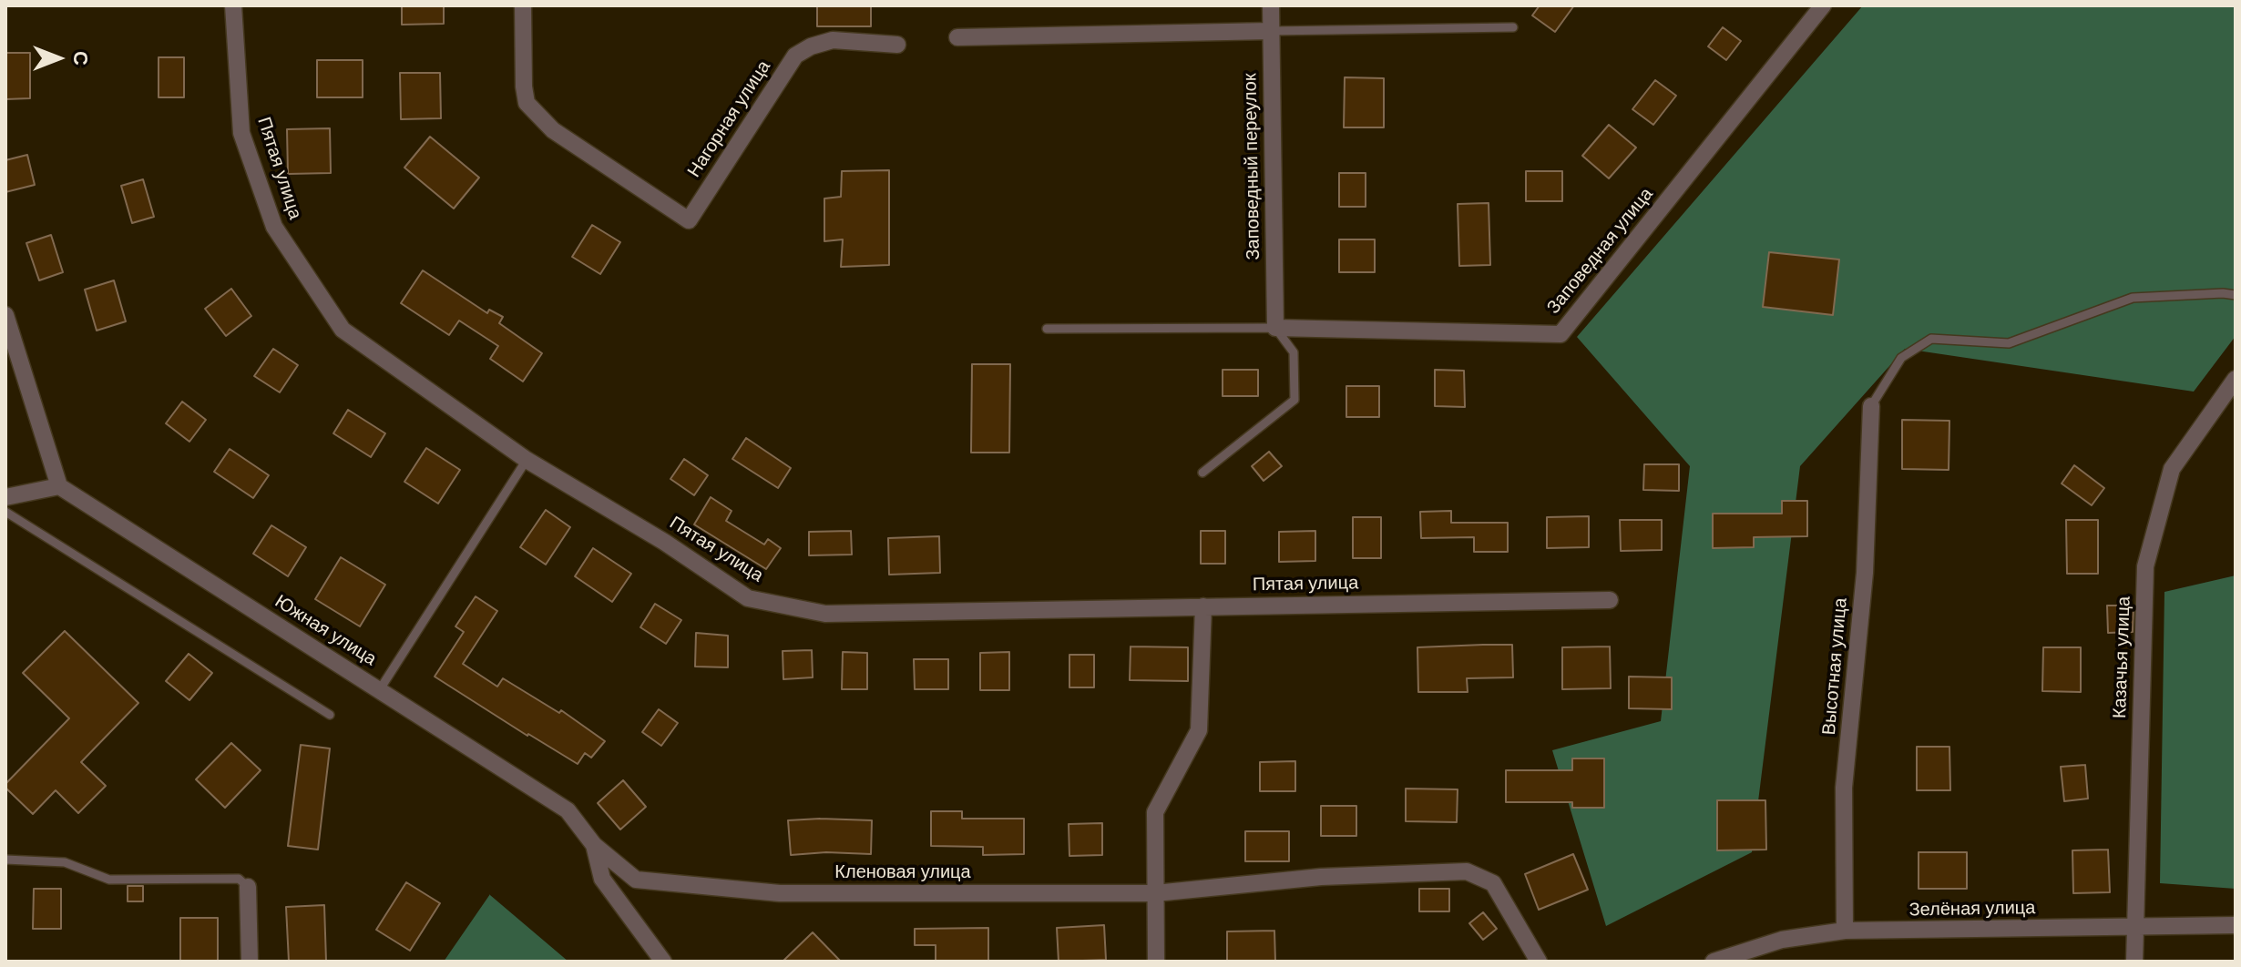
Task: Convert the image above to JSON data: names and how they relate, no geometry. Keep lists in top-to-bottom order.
{
  "streets": {
    "street": [
      "Нагорная улица",
      "Заповедный переулок",
      "Пятая улица",
      "Заповедная улица",
      "Южная улица",
      "Казачья улица",
      "Высотная улица",
      "Кленовая улица",
      "Зелёная улица"
    ]
  },
  "crossings": [
    ["Заповедный переулок", "Заповедная улица"],
    ["Южная улица", "Кленовая улица"],
    ["Казачья улица", "Зелёная улица"],
    ["Высотная улица", "Зелёная улица"]
  ],
  "north": "right"
}
